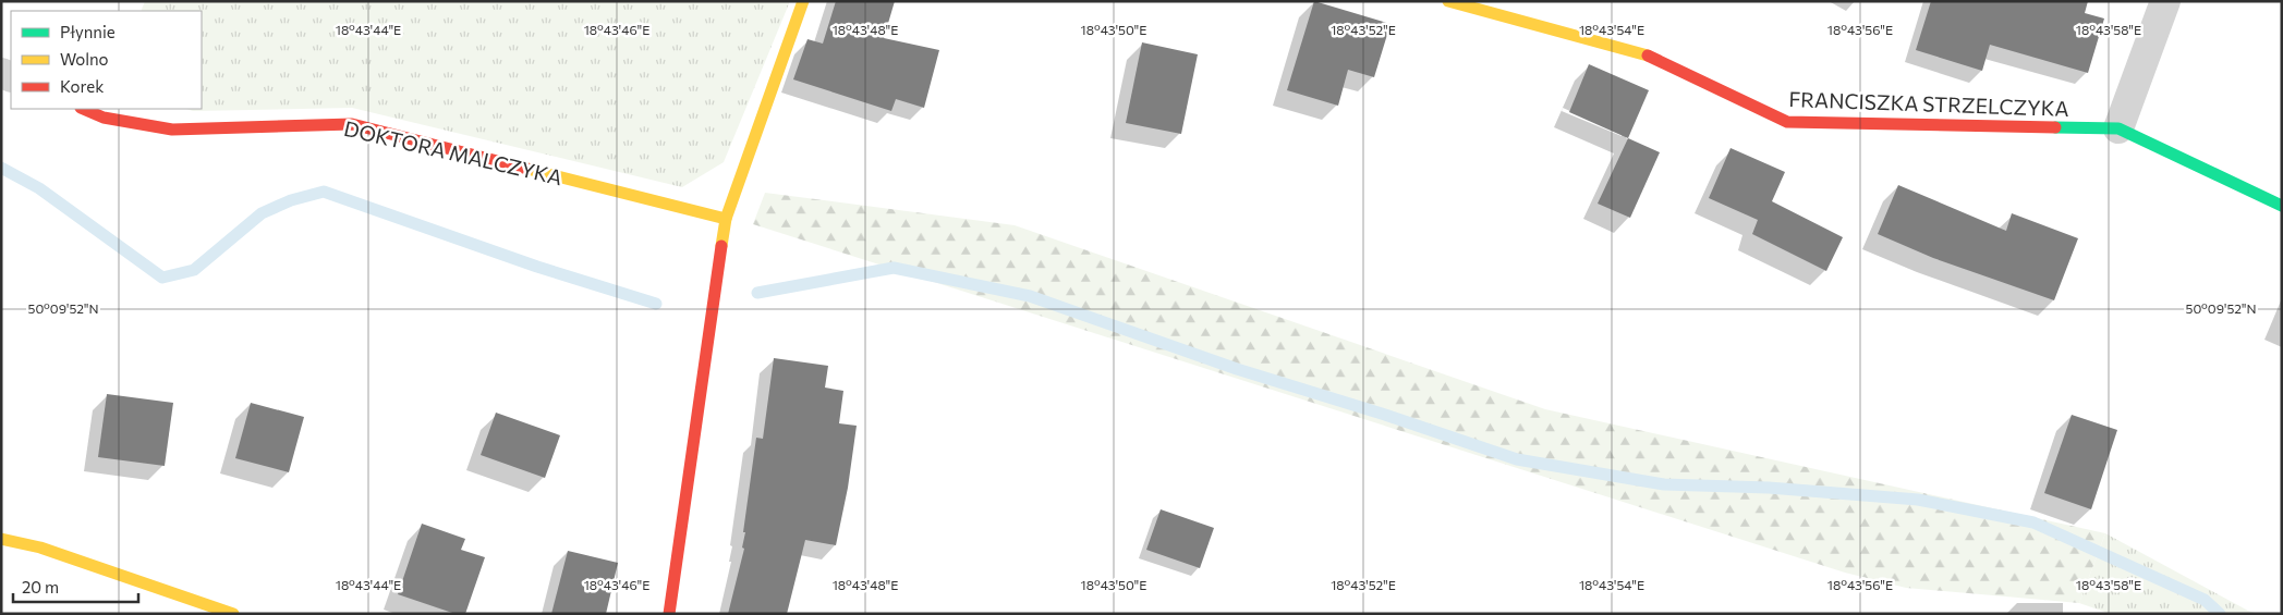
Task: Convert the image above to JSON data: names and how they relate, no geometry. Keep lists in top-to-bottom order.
{
  "streets": {
    "street": ["FRANCISZKA STRZELCZYKA", "DOKTORA MALCZYKA"]
  },
  "legend": ["Płynnie", "Wolno", "Korek"],
  "scale_bar": "20 m",
  "coordinates": [
    "18°43'44\"E",
    "18°43'46\"E",
    "18°43'48\"E",
    "18°43'50\"E",
    "18°43'52\"E",
    "18°43'54\"E",
    "18°43'56\"E",
    "18°43'58\"E",
    "50°09'52\"N"
  ]
}
